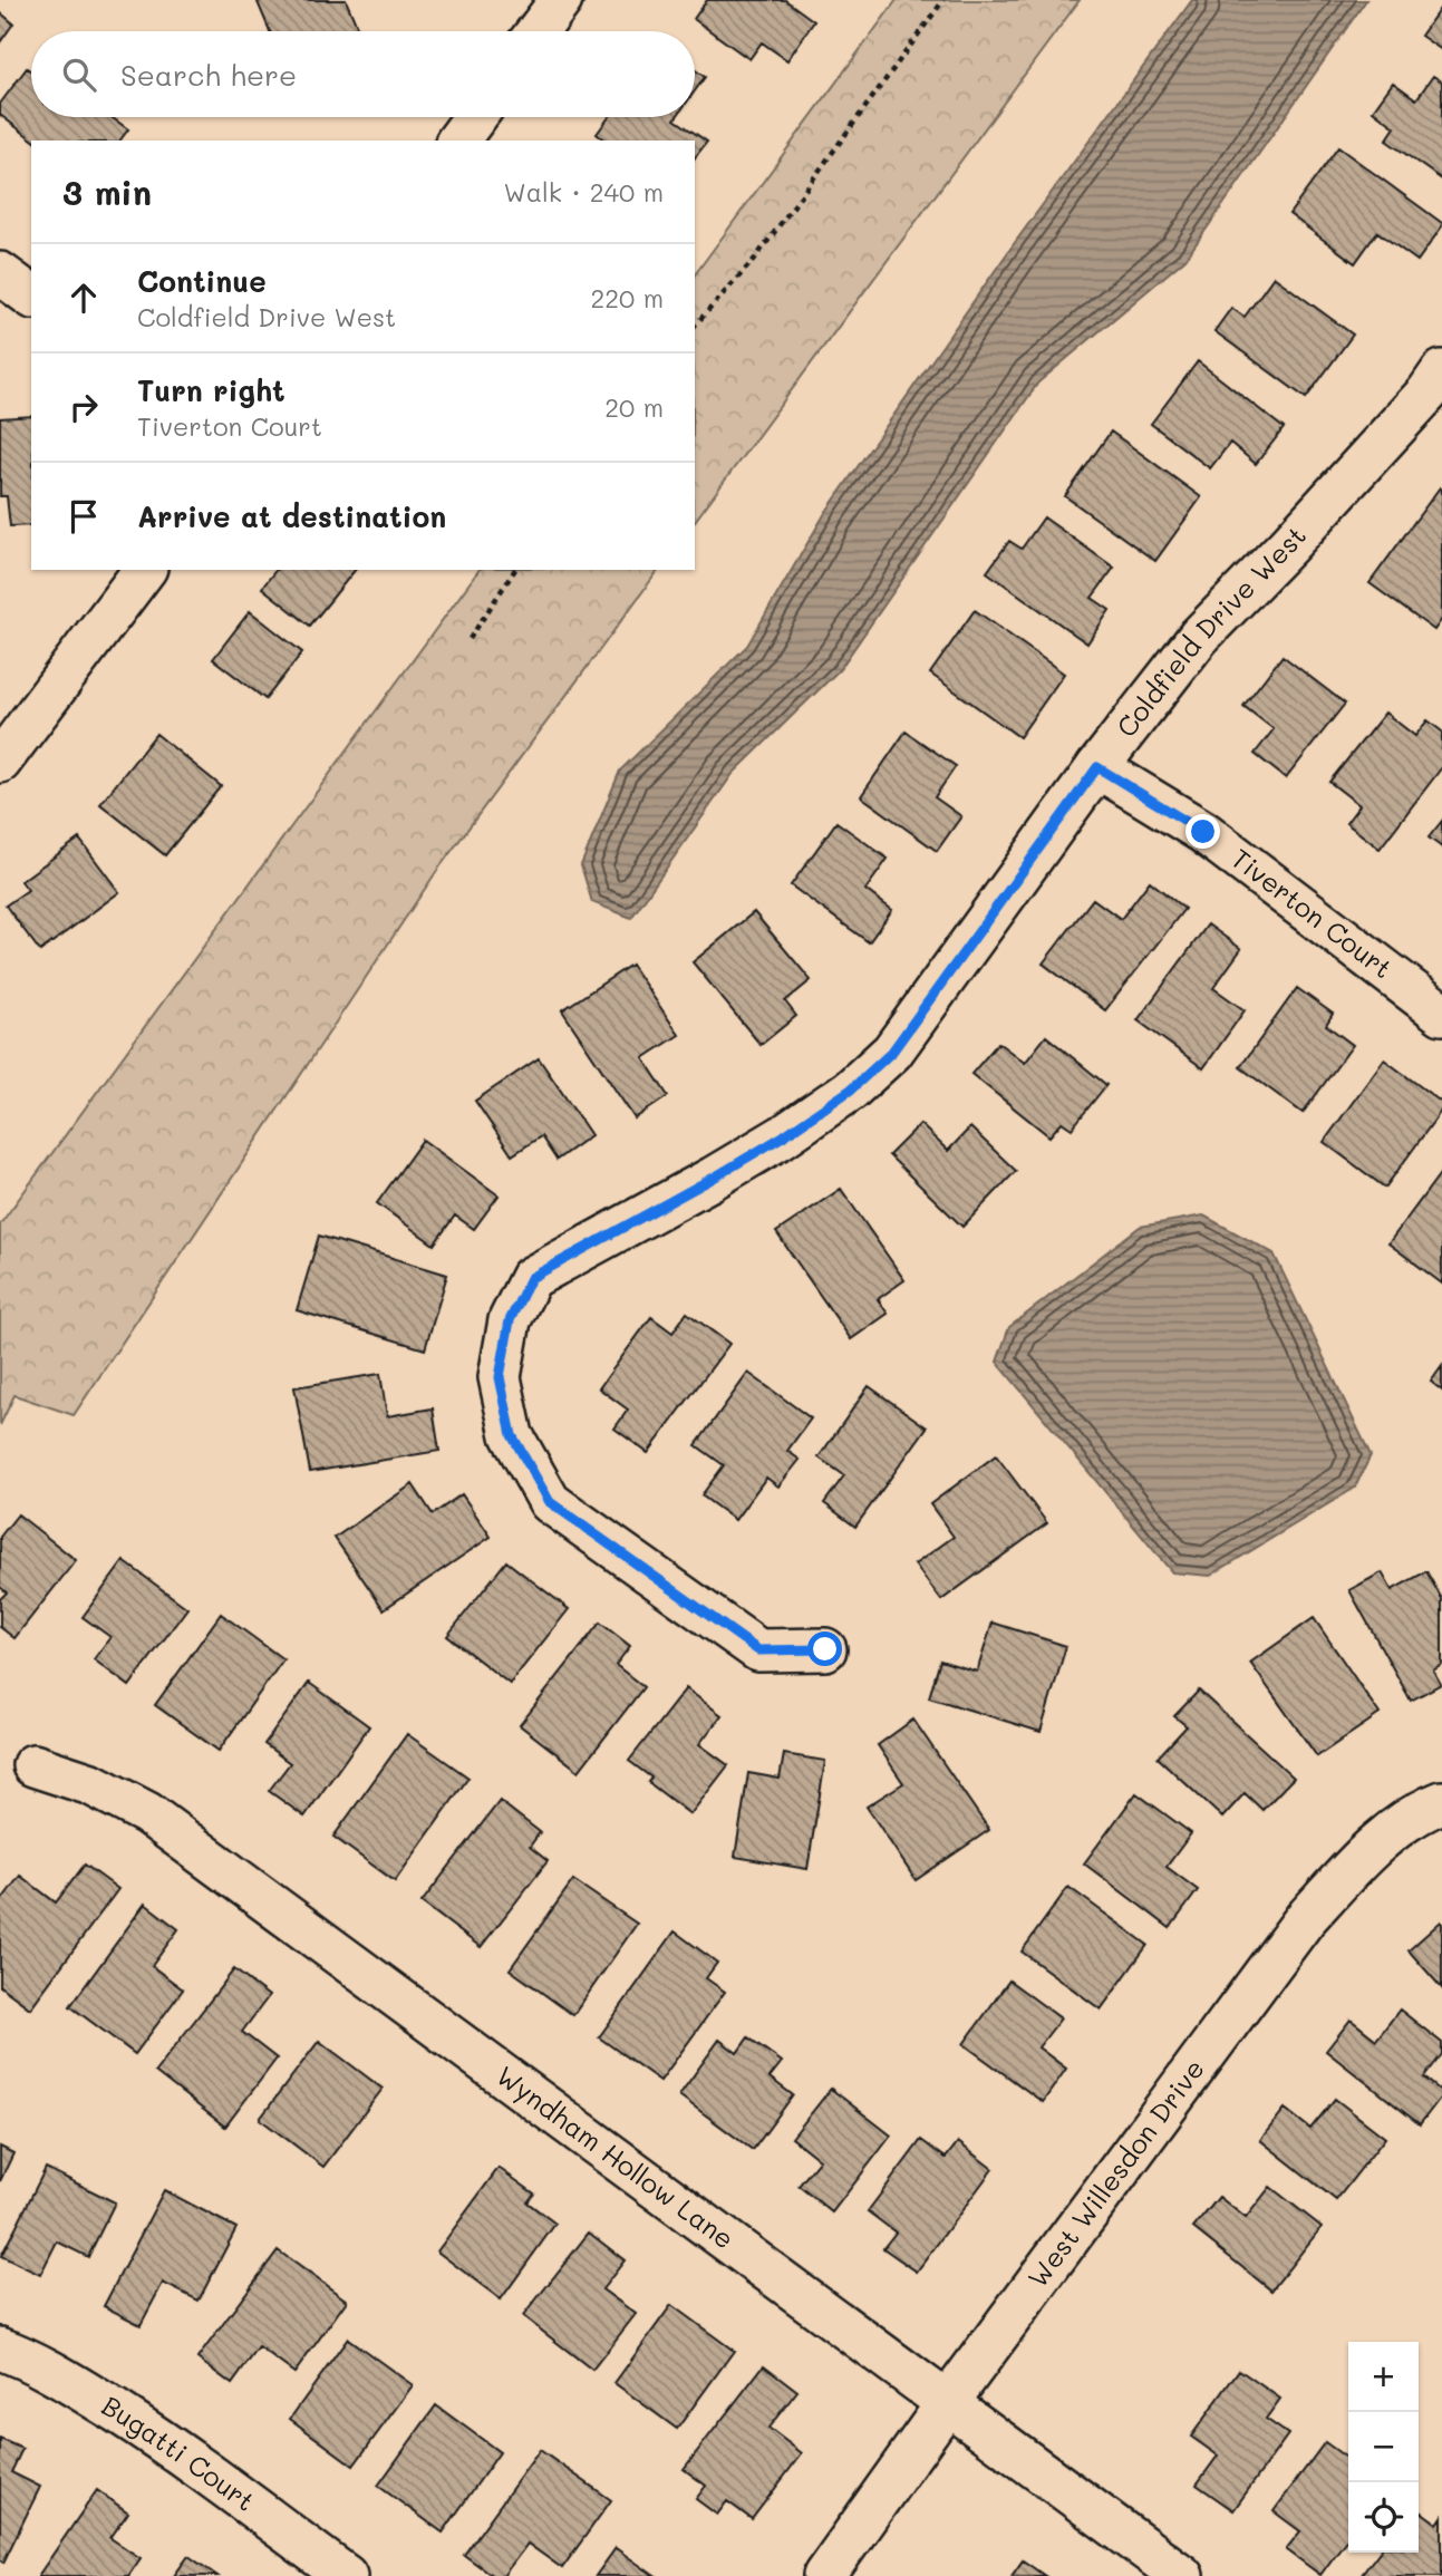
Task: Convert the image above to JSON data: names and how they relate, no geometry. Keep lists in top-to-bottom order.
{
  "streets": {
    "street": [
      "Coldfield Drive West",
      "Tiverton Court",
      "Wyndham Hollow Lane",
      "West Willesdon Drive",
      "Bugatti Court"
    ]
  },
  "crossings": [
    ["Coldfield Drive West", "Tiverton Court"],
    ["Wyndham Hollow Lane", "West Willesdon Drive"]
  ],
  "page": {
    "search": "Search here",
    "heading": ["3 min", "Walk · 240 m"],
    "list": [
      ["Continue", "Coldfield Drive West", "220 m"],
      ["Turn right", "Tiverton Court", "20 m"],
      "Arrive at destination"
    ],
    "map_buttons": ["+", "−"]
  }
}
